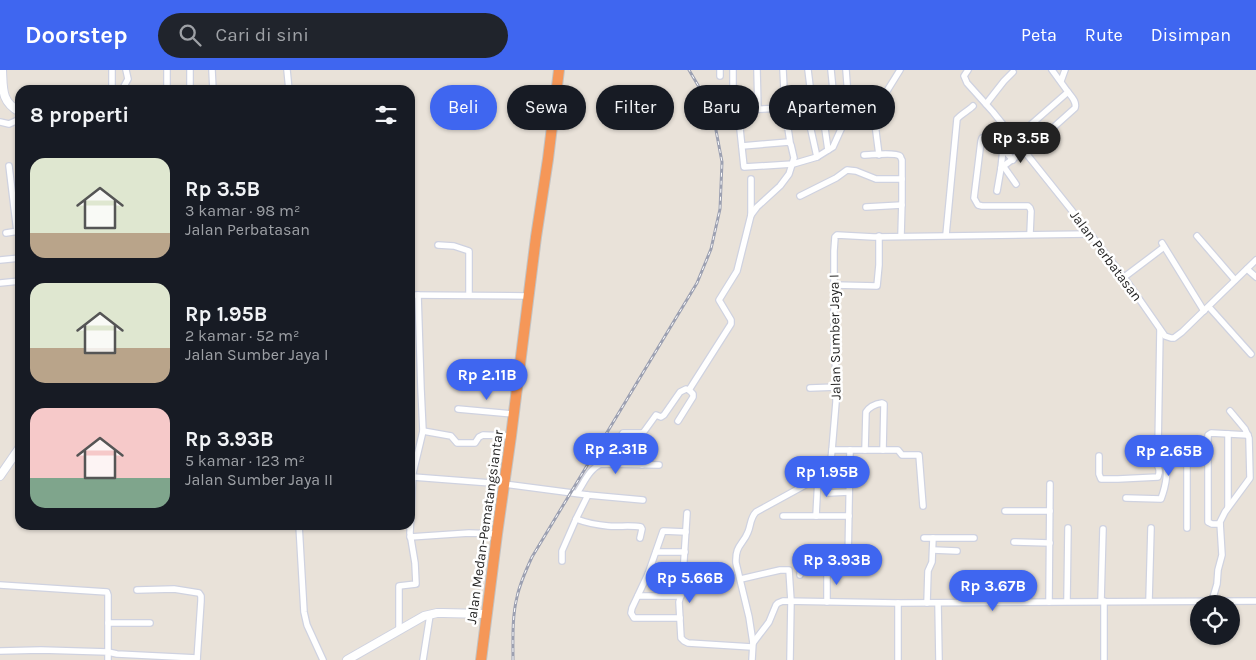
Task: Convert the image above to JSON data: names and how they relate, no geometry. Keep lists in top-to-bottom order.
{
  "streets": {
    "highway": ["Jalan Medan-Pematangsiantar"],
    "street": ["Jalan Perbatasan", "Jalan Sumber Jaya I"]
  },
  "crossings": [
    ["Jalan Perbatasan", "Jalan Sumber Jaya I"]
  ],
  "page": {
    "header": "Doorstep",
    "search": "Cari di sini",
    "nav": ["Peta", "Rute", "Disimpan"],
    "chip": [
      "Beli",
      "Sewa",
      "Filter",
      "Baru",
      "Apartemen"
    ],
    "heading": "8 properti",
    "price": [
      "Rp 3.5B",
      "Rp 2.11B",
      "Rp 2.31B",
      "Rp 2.65B",
      "Rp 1.95B",
      "Rp 3.93B",
      "Rp 5.66B",
      "Rp 3.67B"
    ],
    "list": [
      {
        "name": "Rp 3.5B",
        "note": "3 kamar · 98 m² · Jalan Perbatasan"
      },
      {
        "name": "Rp 1.95B",
        "note": "2 kamar · 52 m² · Jalan Sumber Jaya I"
      },
      {
        "name": "Rp 3.93B",
        "note": "5 kamar · 123 m² · Jalan Sumber Jaya II"
      }
    ]
  }
}
